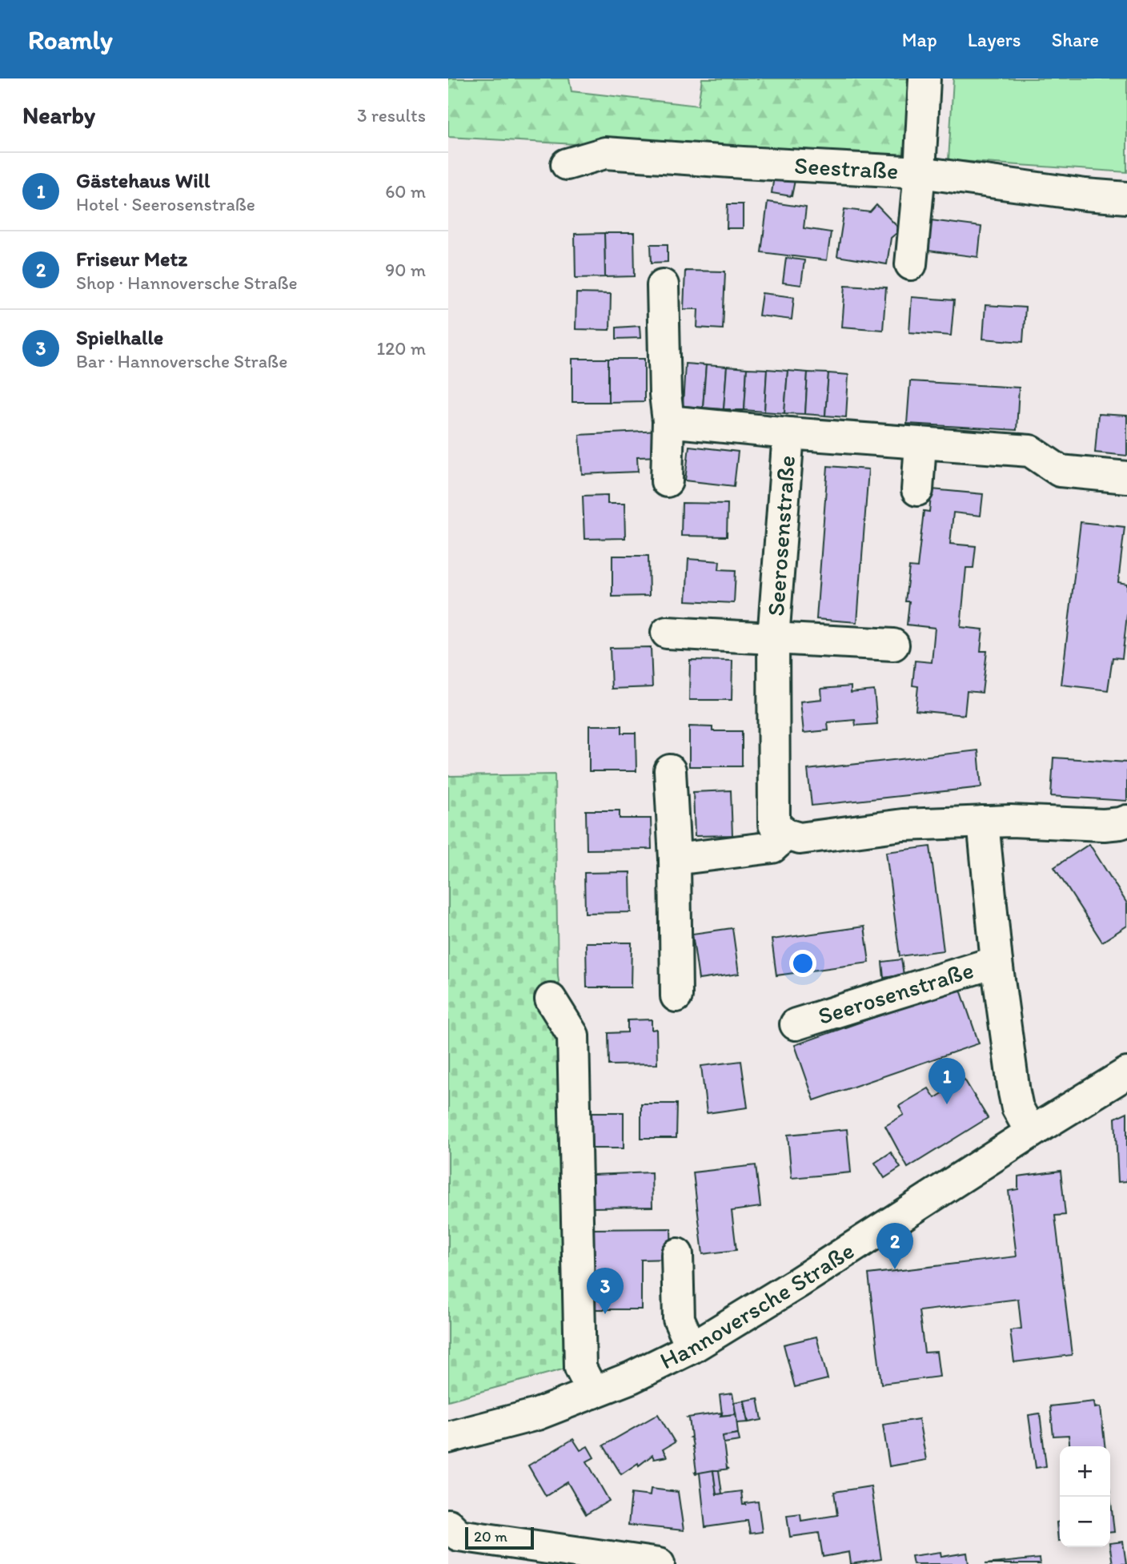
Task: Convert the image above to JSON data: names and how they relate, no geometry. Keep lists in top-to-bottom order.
{
  "streets": {
    "street": ["Seestraße", "Seerosenstraße", "Hannoversche Straße"]
  },
  "crossings": [
    ["Seerosenstraße", "Hannoversche Straße"]
  ],
  "scale_bar": "20 m",
  "page": {
    "header": "Roamly",
    "nav": ["Map", "Layers", "Share"],
    "heading": ["Nearby", "3 results"],
    "list": [
      {
        "mark": "1",
        "name": "Gästehaus Will",
        "note": "Hotel · Seerosenstraße",
        "value": "60 m"
      },
      {
        "mark": "2",
        "name": "Friseur Metz",
        "note": "Shop · Hannoversche Straße",
        "value": "90 m"
      },
      {
        "mark": "3",
        "name": "Spielhalle",
        "note": "Bar · Hannoversche Straße",
        "value": "120 m"
      }
    ],
    "pins": ["1", "2", "3"],
    "map_buttons": ["+", "−"],
    "scale": "20 m"
  }
}
